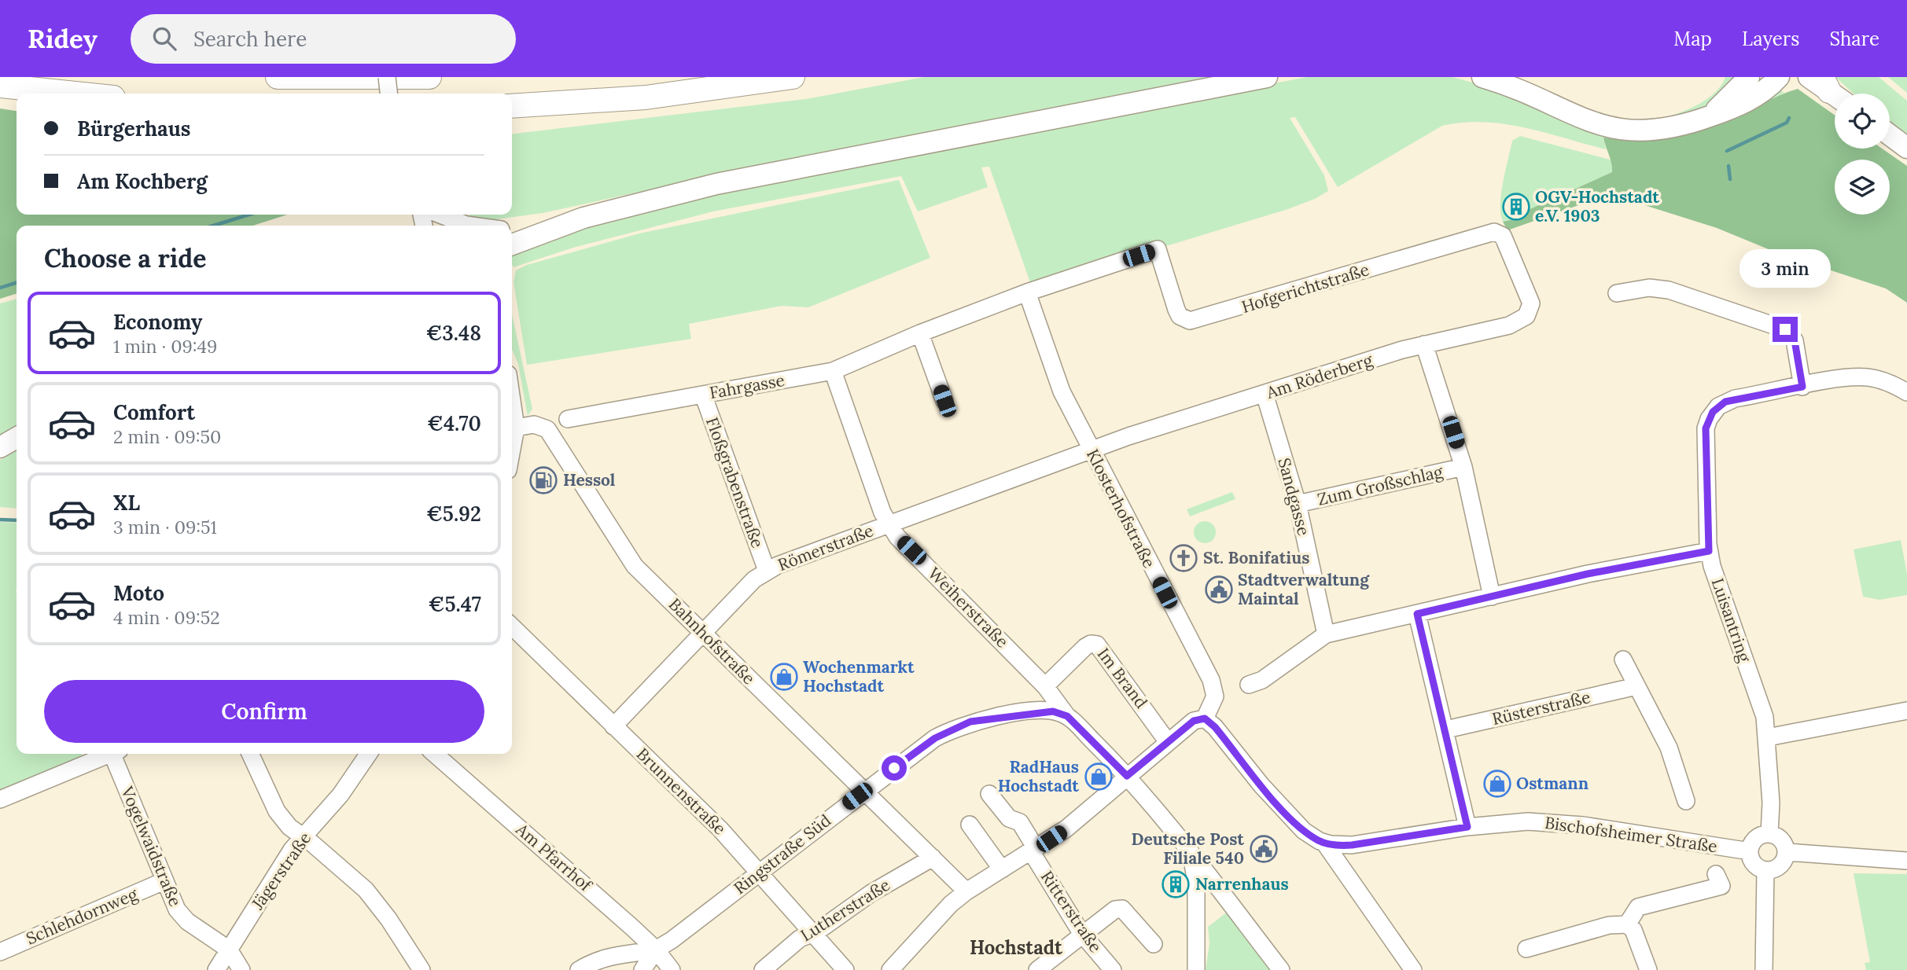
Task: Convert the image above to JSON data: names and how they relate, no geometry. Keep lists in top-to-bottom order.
{
  "streets": {
    "street": [
      "Hofgerichtstraße",
      "Am Röderberg",
      "Fahrgasse",
      "Floßgrabenstraße",
      "Zum Großschlag",
      "Sandgasse",
      "Klosterhofstraße",
      "Römerstraße",
      "Weiherstraße",
      "Luisantring",
      "Bahnhofstraße",
      "Im Brand",
      "Rüsterstraße",
      "Brunnenstraße",
      "Bischofsheimer Straße",
      "Vogelwaidstraße",
      "Ringstraße Süd",
      "Am Pfarrhof",
      "Jägerstraße",
      "Lutherstraße",
      "Ritterstraße",
      "Schlehdornweg"
    ]
  },
  "crossings": [
    ["Hofgerichtstraße", "Am Röderberg"],
    ["Hofgerichtstraße", "Fahrgasse"],
    ["Am Röderberg", "Sandgasse"],
    ["Am Röderberg", "Klosterhofstraße"],
    ["Am Röderberg", "Römerstraße"],
    ["Fahrgasse", "Floßgrabenstraße"],
    ["Fahrgasse", "Klosterhofstraße"],
    ["Fahrgasse", "Weiherstraße"],
    ["Floßgrabenstraße", "Römerstraße"],
    ["Zum Großschlag", "Sandgasse"],
    ["Klosterhofstraße", "Römerstraße"],
    ["Klosterhofstraße", "Bischofsheimer Straße"],
    ["Römerstraße", "Weiherstraße"],
    ["Römerstraße", "Bahnhofstraße"],
    ["Römerstraße", "Brunnenstraße"],
    ["Weiherstraße", "Im Brand"],
    ["Weiherstraße", "Ringstraße Süd"],
    ["Luisantring", "Bischofsheimer Straße"],
    ["Bahnhofstraße", "Ringstraße Süd"],
    ["Bahnhofstraße", "Lutherstraße"],
    ["Brunnenstraße", "Ringstraße Süd"],
    ["Brunnenstraße", "Lutherstraße"],
    ["Vogelwaidstraße", "Jägerstraße"],
    ["Vogelwaidstraße", "Schlehdornweg"],
    ["Ringstraße Süd", "Am Pfarrhof"]
  ],
  "districts": ["Hochstadt"],
  "places": {
    "building": ["OGV-Hochstadt e.V. 1903", "Narrenhaus"],
    "fuel station": ["Hessol"],
    "church": ["St. Bonifatius"],
    "public building": ["Stadtverwaltung Maintal", "Deutsche Post Filiale 540"],
    "shop": ["Wochenmarkt Hochstadt", "RadHaus Hochstadt", "Ostmann"]
  },
  "page": {
    "header": "Ridey",
    "search": "Search here",
    "nav": ["Map", "Layers", "Share"],
    "banner": ["Bürgerhaus", "Am Kochberg"],
    "heading": "Choose a ride",
    "bubble": "3 min",
    "list": [
      {
        "name": "Economy",
        "note": "1 min · 09:49",
        "value": "€3.48"
      },
      {
        "name": "Comfort",
        "note": "2 min · 09:50",
        "value": "€4.70"
      },
      {
        "name": "XL",
        "note": "3 min · 09:51",
        "value": "€5.92"
      },
      {
        "name": "Moto",
        "note": "4 min · 09:52",
        "value": "€5.47"
      }
    ],
    "buttons": "Confirm"
  }
}
